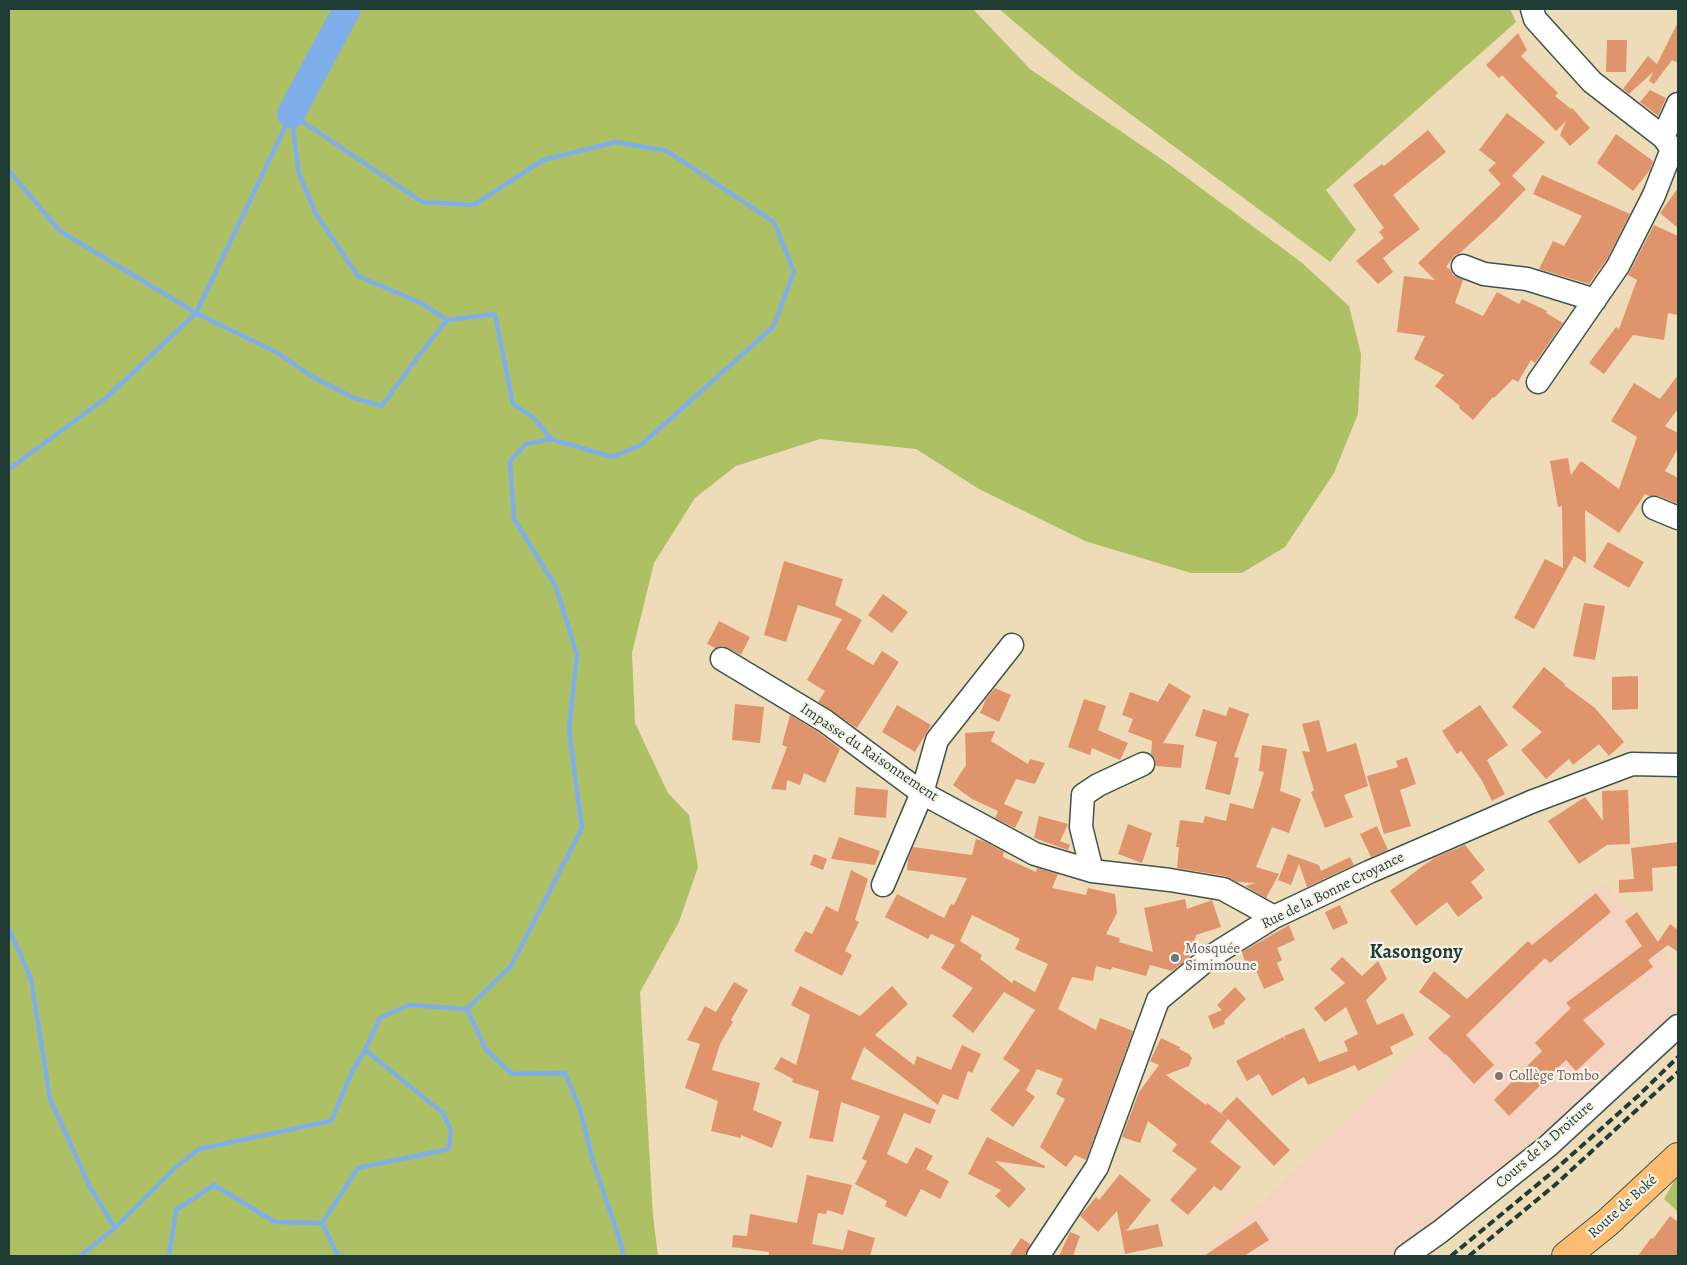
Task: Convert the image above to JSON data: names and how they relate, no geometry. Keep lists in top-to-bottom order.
{
  "streets": {
    "main road": ["Route de Boké"],
    "street": ["Impasse du Raisonnement", "Rue de la Bonne Croyance", "Cours de la Droiture"]
  },
  "crossings": [
    ["Impasse du Raisonnement", "Rue de la Bonne Croyance"]
  ],
  "districts": ["Kasongony"],
  "places": ["Mosquée Simimoune", "Collège Tombo"]
}
